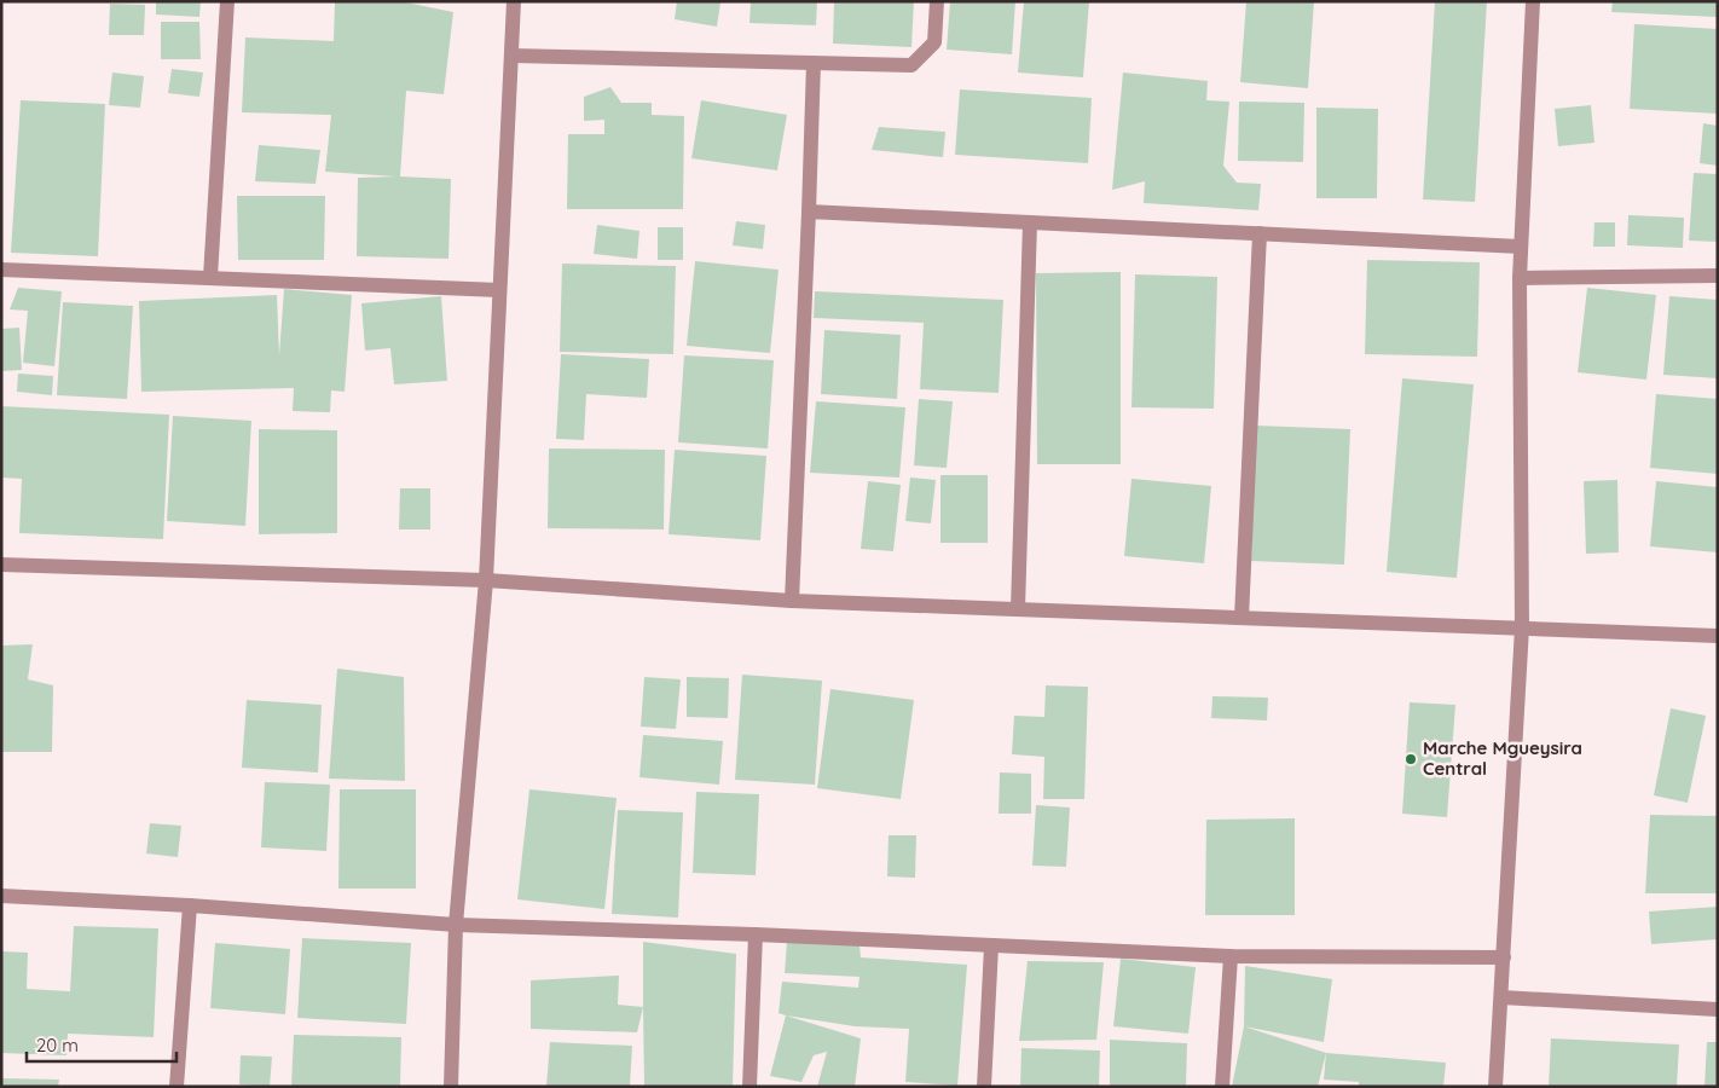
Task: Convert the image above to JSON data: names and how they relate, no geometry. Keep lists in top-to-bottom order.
{
  "places": ["Marche Mgueysira Central"],
  "scale_bar": "20 m"
}
